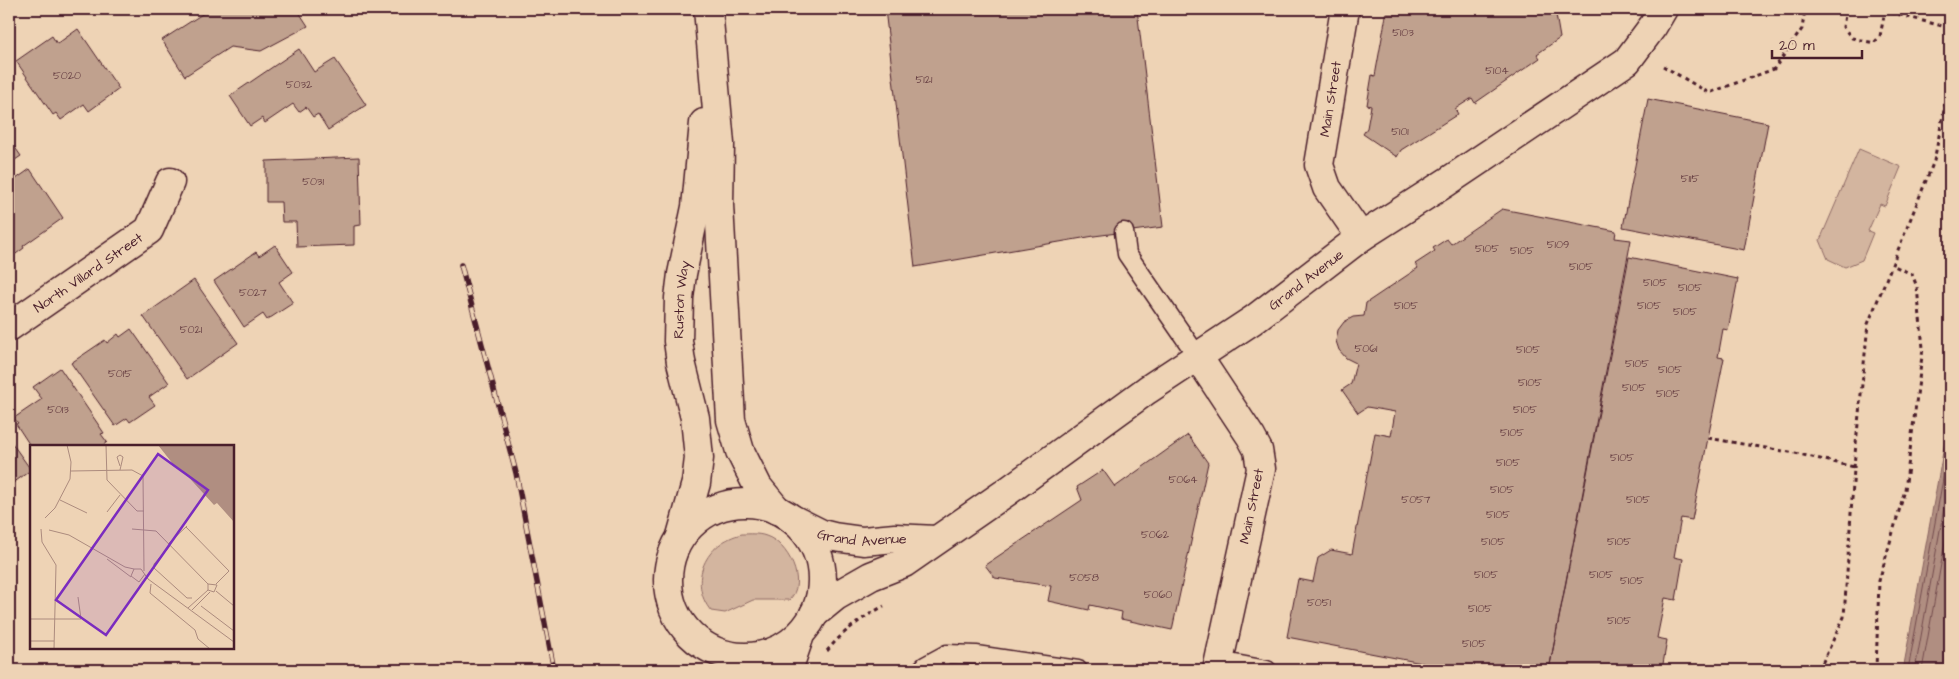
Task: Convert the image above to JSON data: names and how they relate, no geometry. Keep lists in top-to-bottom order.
{
  "streets": {
    "street": [
      "Main Street",
      "North Villard Street",
      "Grand Avenue",
      "Ruston Way"
    ]
  },
  "crossings": [
    ["Main Street", "Grand Avenue"],
    ["Grand Avenue", "Ruston Way"]
  ],
  "house_numbers": [
    "5103",
    "5104",
    "5020",
    "5121",
    "5032",
    "5101",
    "5115",
    "5031",
    "5109",
    "5105",
    "5105",
    "5105",
    "5105",
    "5105",
    "5027",
    "5105",
    "5105",
    "5105",
    "5021",
    "5061",
    "5105",
    "5105",
    "5105",
    "5015",
    "5105",
    "5105",
    "5105",
    "5013",
    "5105",
    "5105",
    "5105",
    "5105",
    "5064",
    "5105",
    "5057",
    "5105",
    "5105",
    "5062",
    "5105",
    "5105",
    "5105",
    "5105",
    "5058",
    "5105",
    "5060",
    "5051",
    "5105",
    "5105",
    "5105"
  ],
  "scale_bar": "20 m"
}
